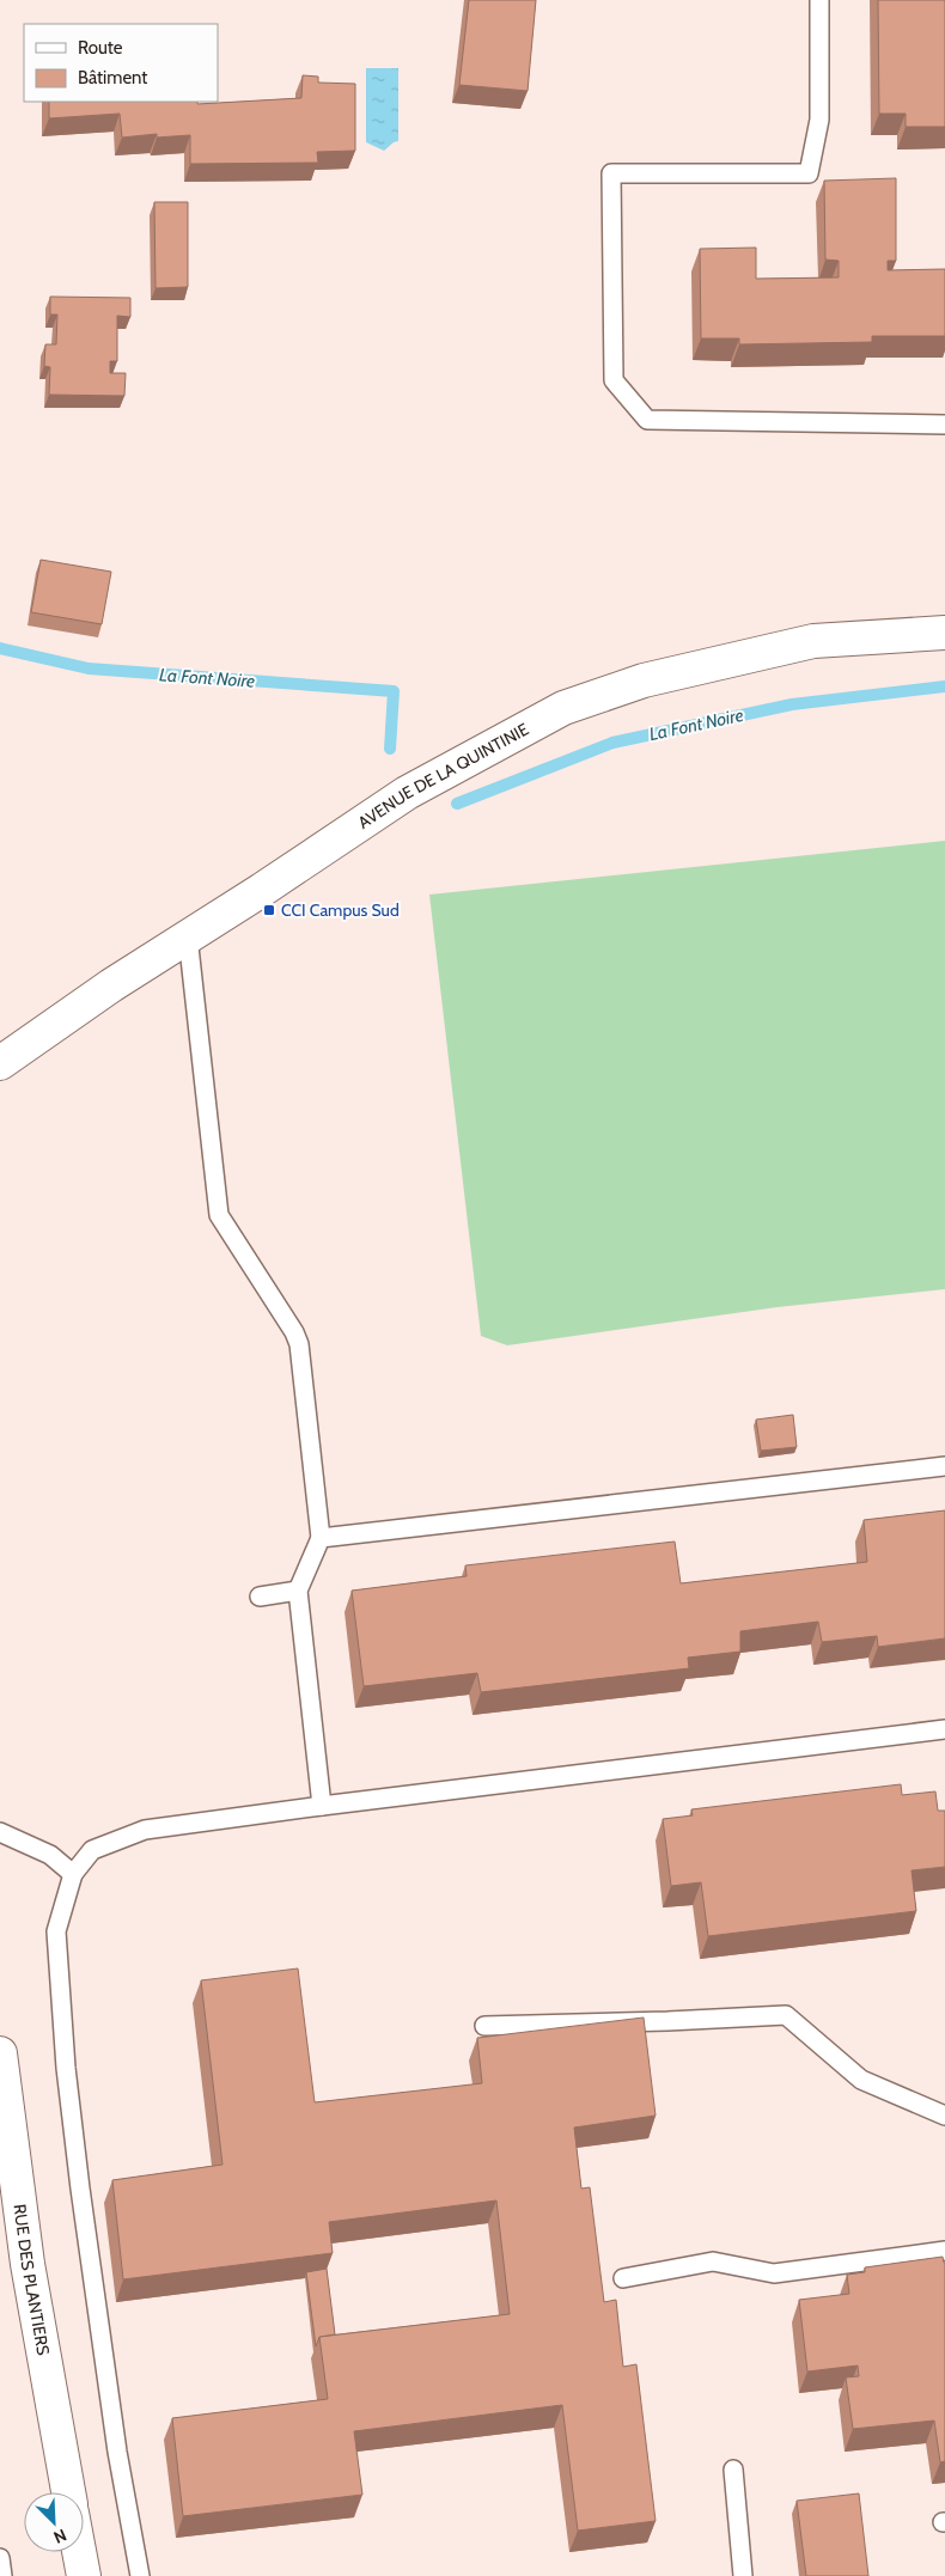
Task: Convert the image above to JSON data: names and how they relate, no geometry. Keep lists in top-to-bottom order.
{
  "streets": {
    "street": ["AVENUE DE LA QUINTINIE", "RUE DES PLANTIERS"]
  },
  "water": ["La Font Noire"],
  "places": {
    "transit": ["CCI Campus Sud"]
  },
  "legend": ["Route", "Bâtiment"],
  "north": "bottom right"
}
